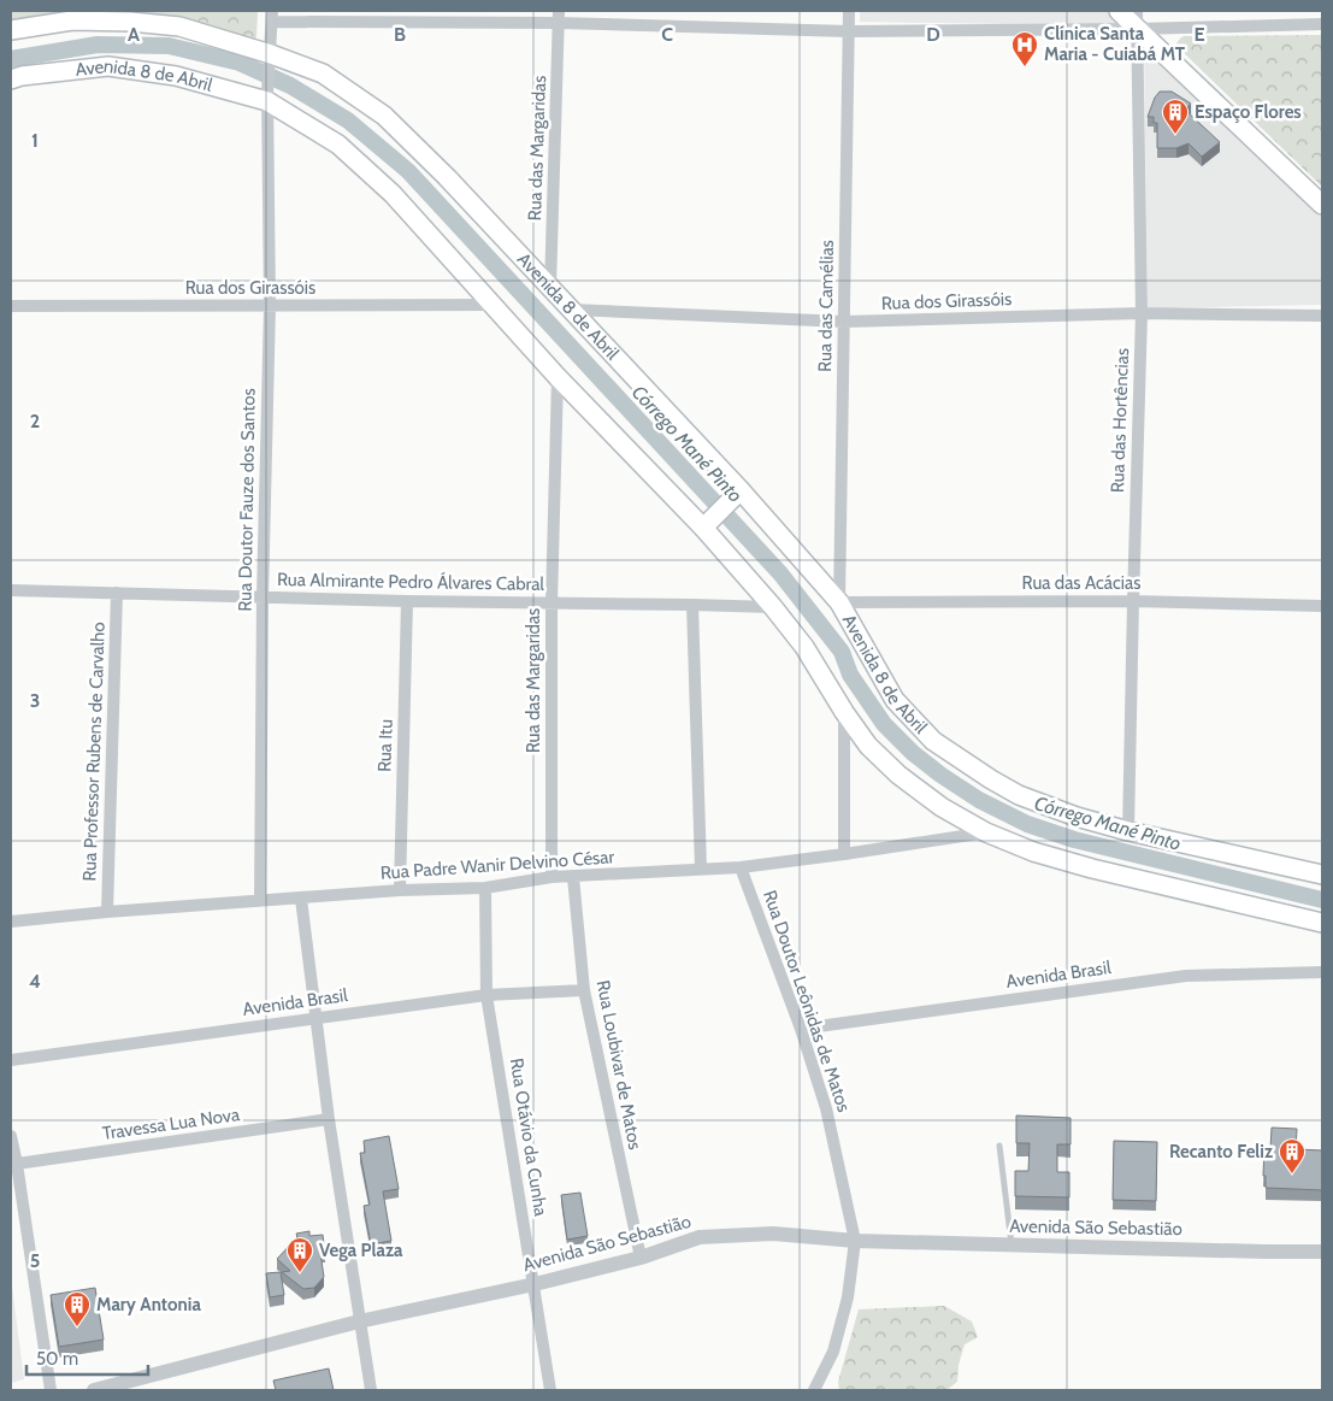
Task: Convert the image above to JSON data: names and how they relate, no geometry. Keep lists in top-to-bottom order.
{
  "streets": {
    "main road": ["Avenida 8 de Abril"],
    "street": [
      "Rua das Margaridas",
      "Rua dos Girassóis",
      "Rua das Camélias",
      "Rua das Hortências",
      "Rua Doutor Fauze dos Santos",
      "Rua Almirante Pedro Álvares Cabral",
      "Rua das Acácias",
      "Rua Itu",
      "Rua Professor Rubens de Carvalho",
      "Rua Padre Wanir Delvino César",
      "Avenida Brasil",
      "Rua Doutor Leônidas de Matos",
      "Rua Loubivar de Matos",
      "Travessa Lua Nova",
      "Rua Otávio da Cunha",
      "Avenida São Sebastião"
    ]
  },
  "crossings": [
    ["Avenida 8 de Abril", "Rua das Margaridas"],
    ["Avenida 8 de Abril", "Rua dos Girassóis"],
    ["Avenida 8 de Abril", "Rua das Camélias"],
    ["Avenida 8 de Abril", "Rua das Hortências"],
    ["Avenida 8 de Abril", "Rua Doutor Fauze dos Santos"],
    ["Avenida 8 de Abril", "Rua Almirante Pedro Álvares Cabral"],
    ["Avenida 8 de Abril", "Rua das Acácias"],
    ["Avenida 8 de Abril", "Rua Padre Wanir Delvino César"],
    ["Rua das Margaridas", "Rua Almirante Pedro Álvares Cabral"],
    ["Rua das Margaridas", "Rua Padre Wanir Delvino César"],
    ["Rua dos Girassóis", "Rua das Camélias"],
    ["Rua dos Girassóis", "Rua das Hortências"],
    ["Rua dos Girassóis", "Rua Doutor Fauze dos Santos"],
    ["Rua das Camélias", "Rua das Acácias"],
    ["Rua das Hortências", "Rua das Acácias"],
    ["Rua Doutor Fauze dos Santos", "Rua Almirante Pedro Álvares Cabral"],
    ["Rua Doutor Fauze dos Santos", "Rua Padre Wanir Delvino César"],
    ["Rua Almirante Pedro Álvares Cabral", "Rua Itu"],
    ["Rua Almirante Pedro Álvares Cabral", "Rua Professor Rubens de Carvalho"],
    ["Rua Itu", "Rua Padre Wanir Delvino César"],
    ["Rua Professor Rubens de Carvalho", "Rua Padre Wanir Delvino César"],
    ["Rua Padre Wanir Delvino César", "Rua Doutor Leônidas de Matos"],
    ["Rua Padre Wanir Delvino César", "Rua Loubivar de Matos"],
    ["Rua Padre Wanir Delvino César", "Rua Otávio da Cunha"],
    ["Avenida Brasil", "Rua Doutor Leônidas de Matos"],
    ["Avenida Brasil", "Rua Loubivar de Matos"],
    ["Avenida Brasil", "Rua Otávio da Cunha"],
    ["Rua Doutor Leônidas de Matos", "Avenida São Sebastião"],
    ["Rua Loubivar de Matos", "Avenida São Sebastião"],
    ["Rua Otávio da Cunha", "Avenida São Sebastião"]
  ],
  "water": ["Córrego Mané Pinto"],
  "places": {
    "hospital": ["Clínica Santa Maria - Cuiabá MT"],
    "building": [
      "Espaço Flores",
      "Recanto Feliz",
      "Vega Plaza",
      "Mary Antonia"
    ]
  },
  "scale_bar": "50 m",
  "grid": {
    "columns": [
      "A",
      "B",
      "C",
      "D",
      "E"
    ],
    "rows": [
      "1",
      "2",
      "3",
      "4",
      "5"
    ]
  }
}
